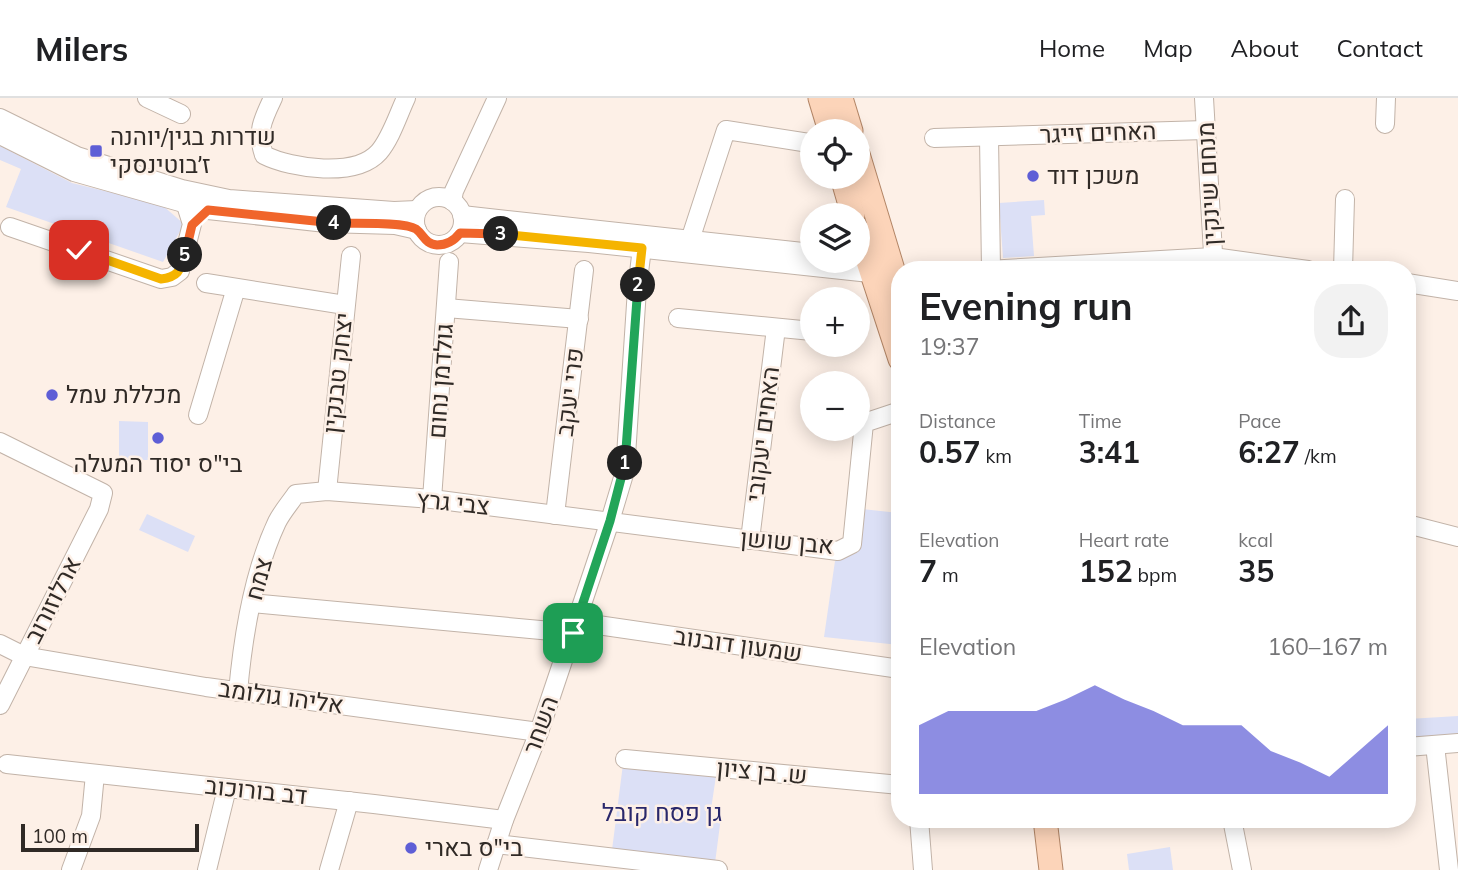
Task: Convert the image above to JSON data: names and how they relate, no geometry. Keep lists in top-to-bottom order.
{
  "streets": {
    "street": [
      "האחים זייגר",
      "מנחם שינקין",
      "יצחק טבנקין",
      "גולדמן נחום",
      "פרי יעקב",
      "האחים יעקובי",
      "צבי גרץ",
      "אבן שושן",
      "צמח",
      "ארלוזורוב",
      "שמעון דובנוב",
      "אליהו גולומב",
      "השחר",
      "ש. בן ציון",
      "דב בורוכוב"
    ]
  },
  "crossings": [
    ["האחים זייגר", "מנחם שינקין"],
    ["יצחק טבנקין", "צבי גרץ"],
    ["גולדמן נחום", "צבי גרץ"],
    ["פרי יעקב", "צבי גרץ"],
    ["האחים יעקובי", "אבן שושן"],
    ["צבי גרץ", "אבן שושן"],
    ["צבי גרץ", "צמח"],
    ["צבי גרץ", "השחר"],
    ["אבן שושן", "השחר"],
    ["צמח", "שמעון דובנוב"],
    ["צמח", "אליהו גולומב"],
    ["ארלוזורוב", "אליהו גולומב"],
    ["שמעון דובנוב", "השחר"],
    ["אליהו גולומב", "השחר"],
    ["השחר", "דב בורוכוב"]
  ],
  "parks": ["גן פסח קובל"],
  "places": {
    "transit": ["שדרות בגין/יוהנה ז׳בוטינסקי"],
    "other": [
      "משכן דוד",
      "מכללת עמל",
      "בי\"ס יסוד המעלה",
      "בי\"ס בארי"
    ]
  },
  "scale_bar": "100 m",
  "page": {
    "header": "Milers",
    "nav": [
      "Home",
      "Map",
      "About",
      "Contact"
    ],
    "map_buttons": ["+", "−"],
    "pins": [
      "4",
      "3",
      "5",
      "2",
      "1"
    ],
    "heading": ["Evening run", "19:37"],
    "stats": [
      ["Distance", "0.57 km"],
      ["Time", "3:41"],
      ["Pace", "6:27 /km"],
      ["Elevation", "7 m"],
      ["Heart rate", "152 bpm"],
      ["kcal", "35"]
    ],
    "chart": ["Elevation", "160–167 m"],
    "scale": "100 m"
  }
}
